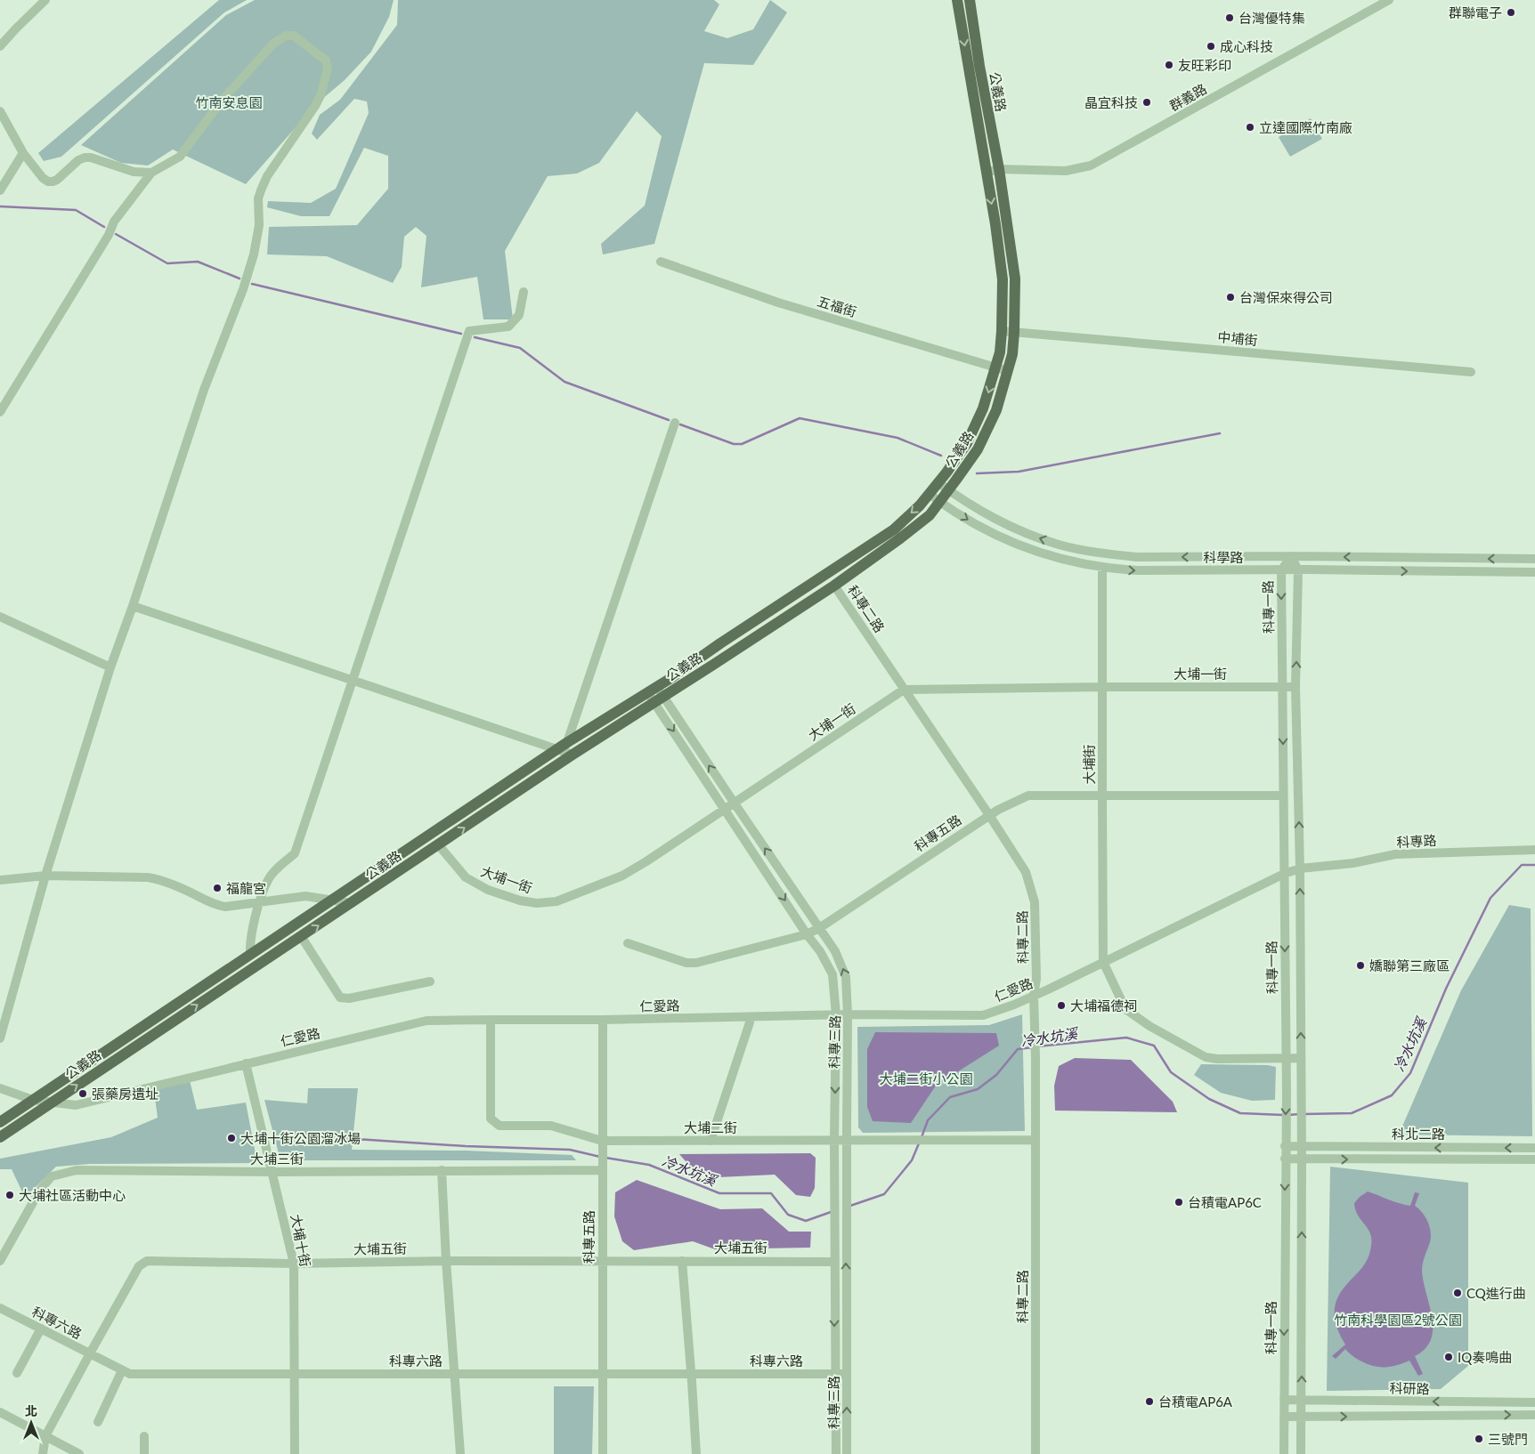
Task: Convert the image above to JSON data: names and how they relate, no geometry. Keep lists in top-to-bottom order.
{
  "streets": {
    "main road": ["公義路"],
    "street": [
      "群義路",
      "五福街",
      "中埔街",
      "科學路",
      "科專一路",
      "科專二路",
      "大埔一街",
      "大埔街",
      "科專五路",
      "科專路",
      "仁愛路",
      "科專三路",
      "大埔二街",
      "科北二路",
      "大埔三街",
      "大埔十街",
      "大埔五街",
      "科專六路",
      "科研路"
    ]
  },
  "crossings": [
    ["公義路", "群義路"],
    ["公義路", "五福街"],
    ["公義路", "中埔街"],
    ["公義路", "科學路"],
    ["公義路", "科專二路"],
    ["公義路", "大埔一街"],
    ["公義路", "仁愛路"],
    ["公義路", "科專三路"],
    ["科學路", "科專一路"],
    ["科學路", "大埔街"],
    ["科專一路", "大埔一街"],
    ["科專一路", "科專五路"],
    ["科專一路", "仁愛路"],
    ["科專一路", "科北二路"],
    ["科專一路", "科研路"],
    ["科專二路", "大埔一街"],
    ["科專二路", "科專五路"],
    ["科專二路", "仁愛路"],
    ["科專二路", "大埔二街"],
    ["大埔一街", "大埔街"],
    ["大埔一街", "科專三路"],
    ["大埔街", "科專五路"],
    ["大埔街", "仁愛路"],
    ["科專五路", "仁愛路"],
    ["科專五路", "科專三路"],
    ["科專五路", "大埔二街"],
    ["科專五路", "大埔三街"],
    ["科專五路", "大埔五街"],
    ["科專五路", "科專六路"],
    ["科專路", "仁愛路"],
    ["仁愛路", "科專三路"],
    ["仁愛路", "大埔二街"],
    ["仁愛路", "大埔十街"],
    ["科專三路", "大埔二街"],
    ["科專三路", "大埔五街"],
    ["科專三路", "科專六路"],
    ["大埔三街", "大埔十街"],
    ["大埔十街", "大埔五街"],
    ["大埔十街", "科專六路"],
    ["大埔五街", "科專六路"]
  ],
  "water": ["冷水坑溪"],
  "parks": ["竹南安息園", "大埔二街小公園", "竹南科學園區2號公園"],
  "places": [
    "群聯電子",
    "台灣優特集",
    "成心科技",
    "友旺彩印",
    "晶宜科技",
    "立達國際竹南廠",
    "台灣保來得公司",
    "福龍宮",
    "嬌聯第三廠區",
    "大埔福德祠",
    "張藥房遺址",
    "大埔十街公園溜冰場",
    "大埔社區活動中心",
    "台積電AP6C",
    "CQ進行曲",
    "IQ奏鳴曲",
    "台積電AP6A",
    "三號門"
  ],
  "north": "top"
}
